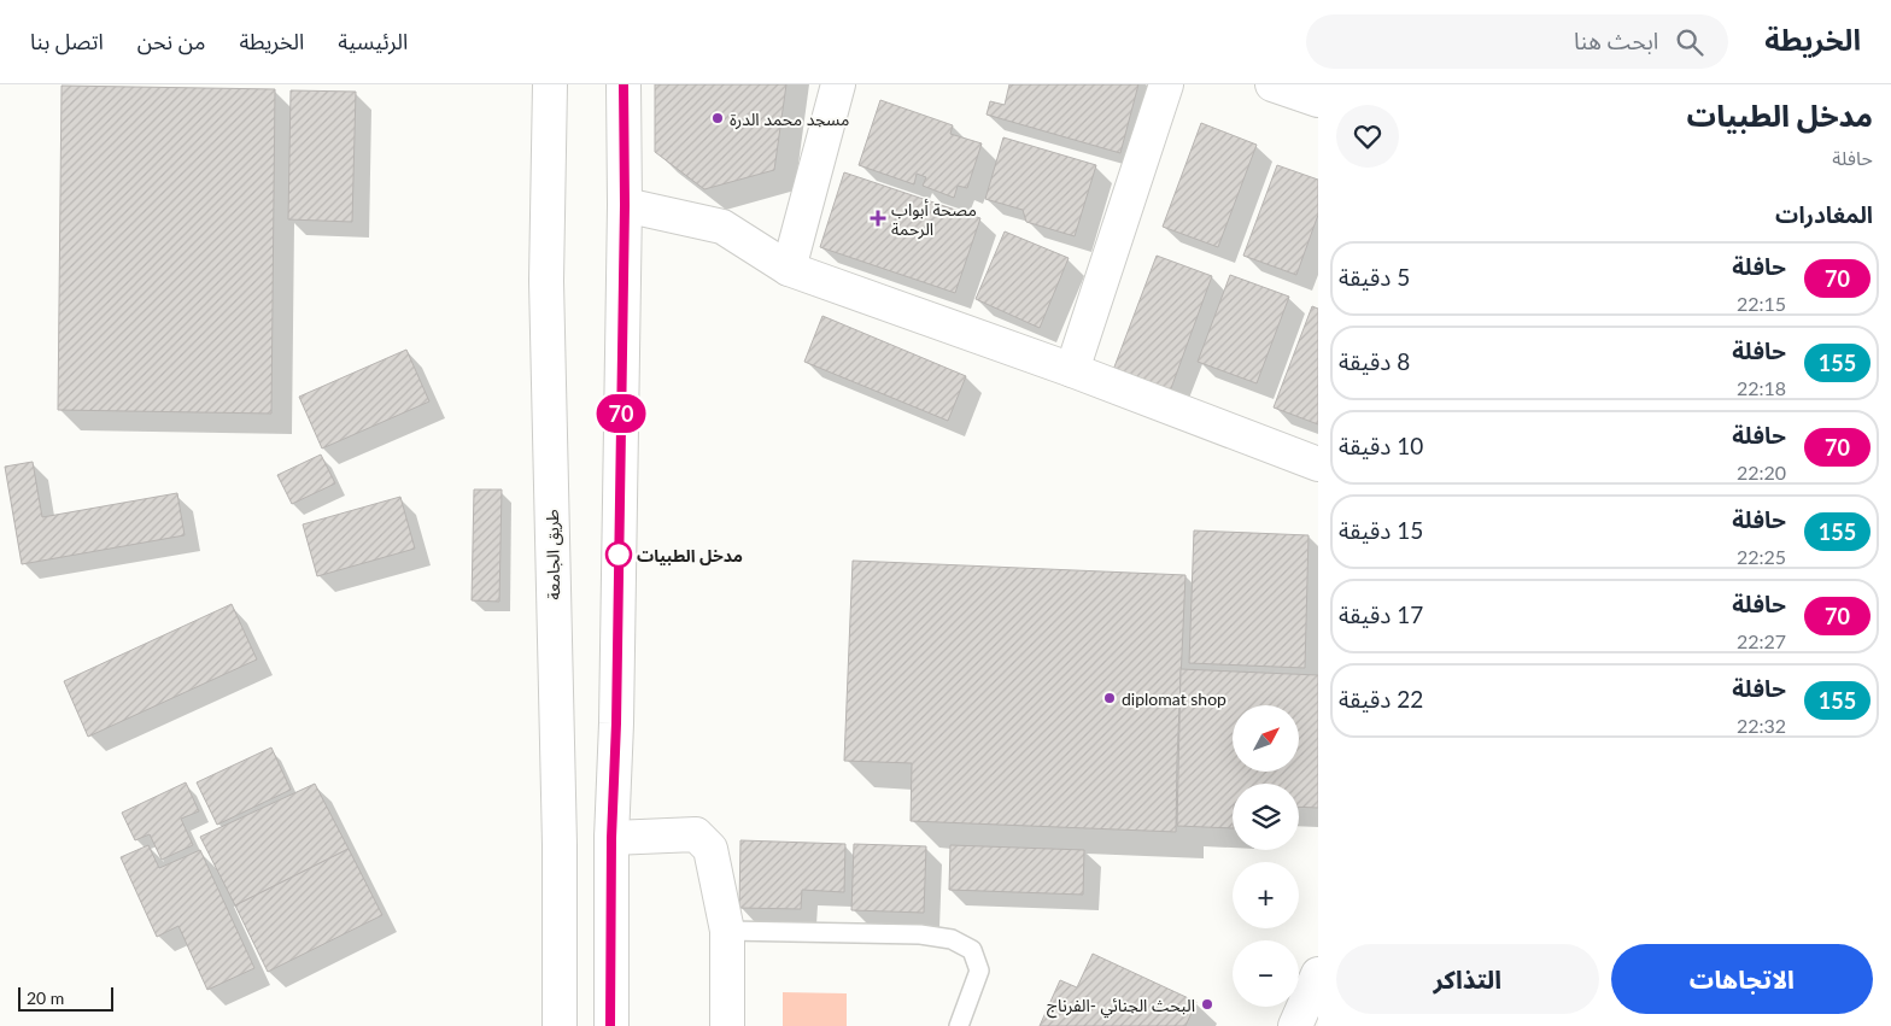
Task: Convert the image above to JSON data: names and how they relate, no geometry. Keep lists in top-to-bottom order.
{
  "streets": {
    "main road": ["طريق الجامعة"]
  },
  "places": {
    "other": [
      "مسجد محمد الدرة",
      "مدخل الطبيات",
      "diplomat shop",
      "البحث الجنائي -الفرناج"
    ],
    "health": ["مصحة أبواب الرحمة"]
  },
  "lines": ["bus line 70"],
  "scale_bar": "20 m",
  "north": "top right",
  "page": {
    "header": "الخريطة",
    "search": "ابحث هنا",
    "nav": [
      "الرئيسية",
      "الخريطة",
      "من نحن",
      "اتصل بنا"
    ],
    "heading": [
      ["مدخل الطبيات", "حافلة"],
      "المغادرات"
    ],
    "on_map": "70",
    "list": [
      {
        "mark": "70",
        "name": "حافلة",
        "note": "22:15",
        "value": "5 دقيقة"
      },
      {
        "mark": "155",
        "name": "حافلة",
        "note": "22:18",
        "value": "8 دقيقة"
      },
      {
        "mark": "70",
        "name": "حافلة",
        "note": "22:20",
        "value": "10 دقيقة"
      },
      {
        "mark": "155",
        "name": "حافلة",
        "note": "22:25",
        "value": "15 دقيقة"
      },
      {
        "mark": "70",
        "name": "حافلة",
        "note": "22:27",
        "value": "17 دقيقة"
      },
      {
        "mark": "155",
        "name": "حافلة",
        "note": "22:32",
        "value": "22 دقيقة"
      }
    ],
    "map_buttons": ["+", "−"],
    "buttons": ["الاتجاهات", "التذاكر"],
    "scale": "20 m"
  }
}
